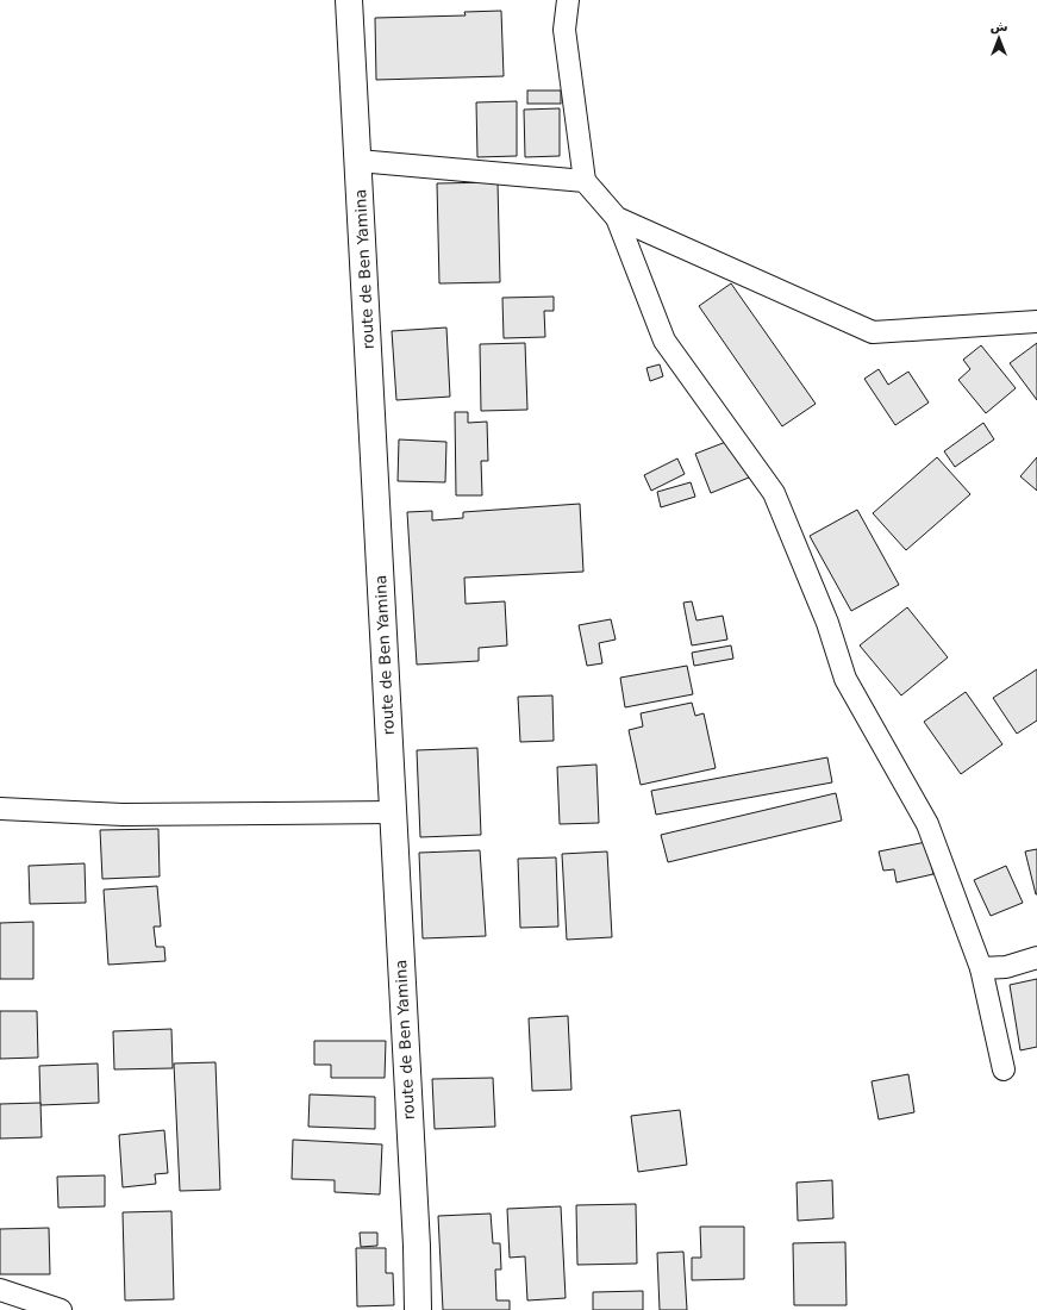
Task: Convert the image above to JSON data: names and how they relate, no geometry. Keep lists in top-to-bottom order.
{
  "streets": {
    "street": ["route de Ben Yamina"]
  },
  "north": "top"
}
